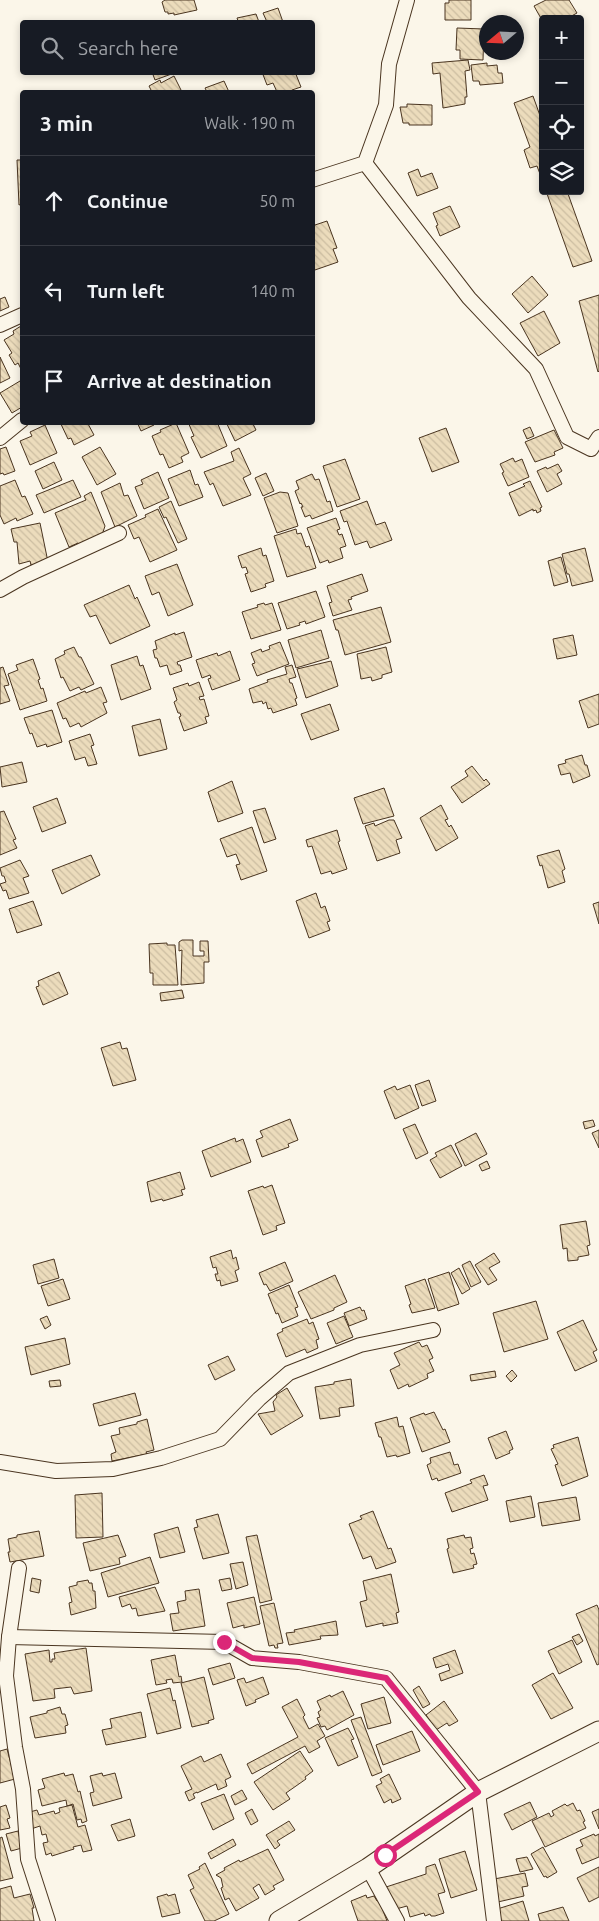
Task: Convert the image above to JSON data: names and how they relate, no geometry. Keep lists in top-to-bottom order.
{
  "north": "left",
  "page": {
    "map_buttons": ["+", "−"],
    "search": "Search here",
    "heading": ["3 min", "Walk · 190 m"],
    "list": [
      ["Continue", "50 m"],
      ["Turn left", "140 m"],
      "Arrive at destination"
    ]
  }
}
